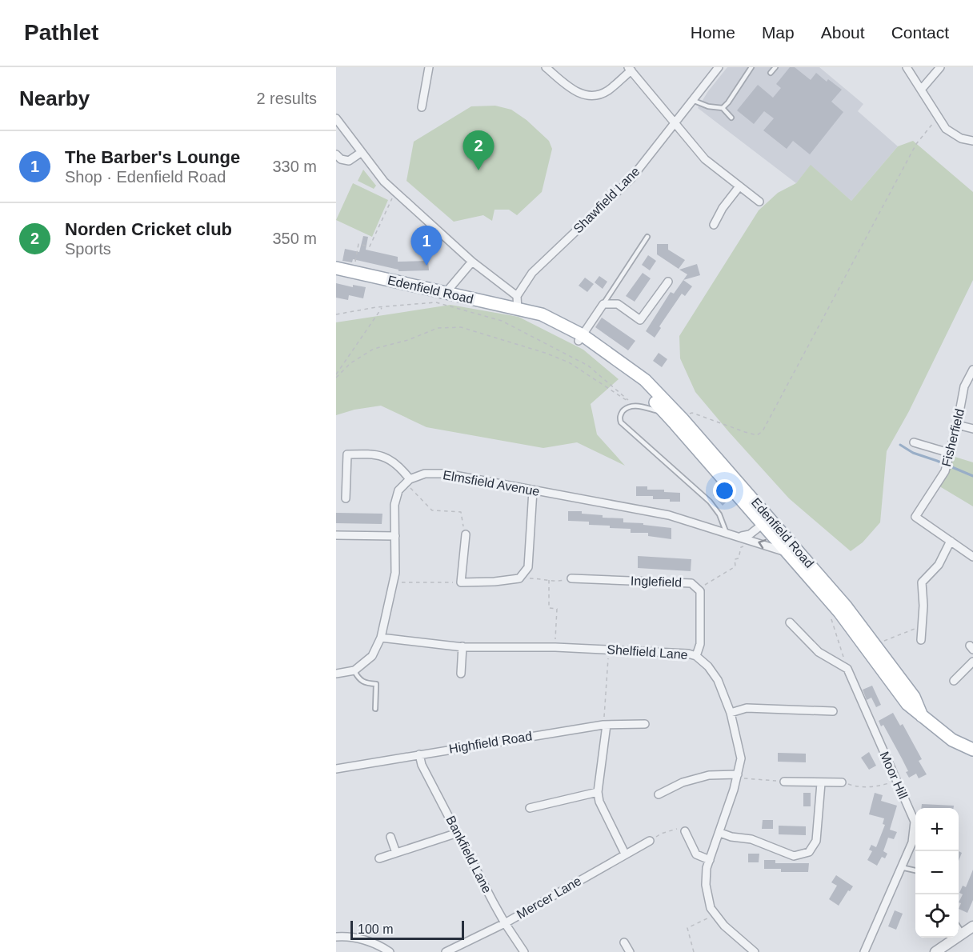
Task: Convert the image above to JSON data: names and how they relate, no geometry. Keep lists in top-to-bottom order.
{
  "streets": {
    "main road": ["Edenfield Road"],
    "street": [
      "Shawfield Lane",
      "Fisherfield",
      "Elmsfield Avenue",
      "Inglefield",
      "Shelfield Lane",
      "Highfield Road",
      "Moor Hill",
      "Bankfield Lane",
      "Mercer Lane"
    ]
  },
  "crossings": [
    ["Edenfield Road", "Elmsfield Avenue"],
    ["Inglefield", "Shelfield Lane"],
    ["Highfield Road", "Bankfield Lane"],
    ["Bankfield Lane", "Mercer Lane"]
  ],
  "scale_bar": "100 m",
  "page": {
    "header": "Pathlet",
    "nav": [
      "Home",
      "Map",
      "About",
      "Contact"
    ],
    "heading": ["Nearby", "2 results"],
    "list": [
      {
        "mark": "1",
        "name": "The Barber's Lounge",
        "note": "Shop · Edenfield Road",
        "value": "330 m"
      },
      {
        "mark": "2",
        "name": "Norden Cricket club",
        "note": "Sports",
        "value": "350 m"
      }
    ],
    "pins": ["2", "1"],
    "map_buttons": ["+", "−"],
    "scale": "100 m"
  }
}
